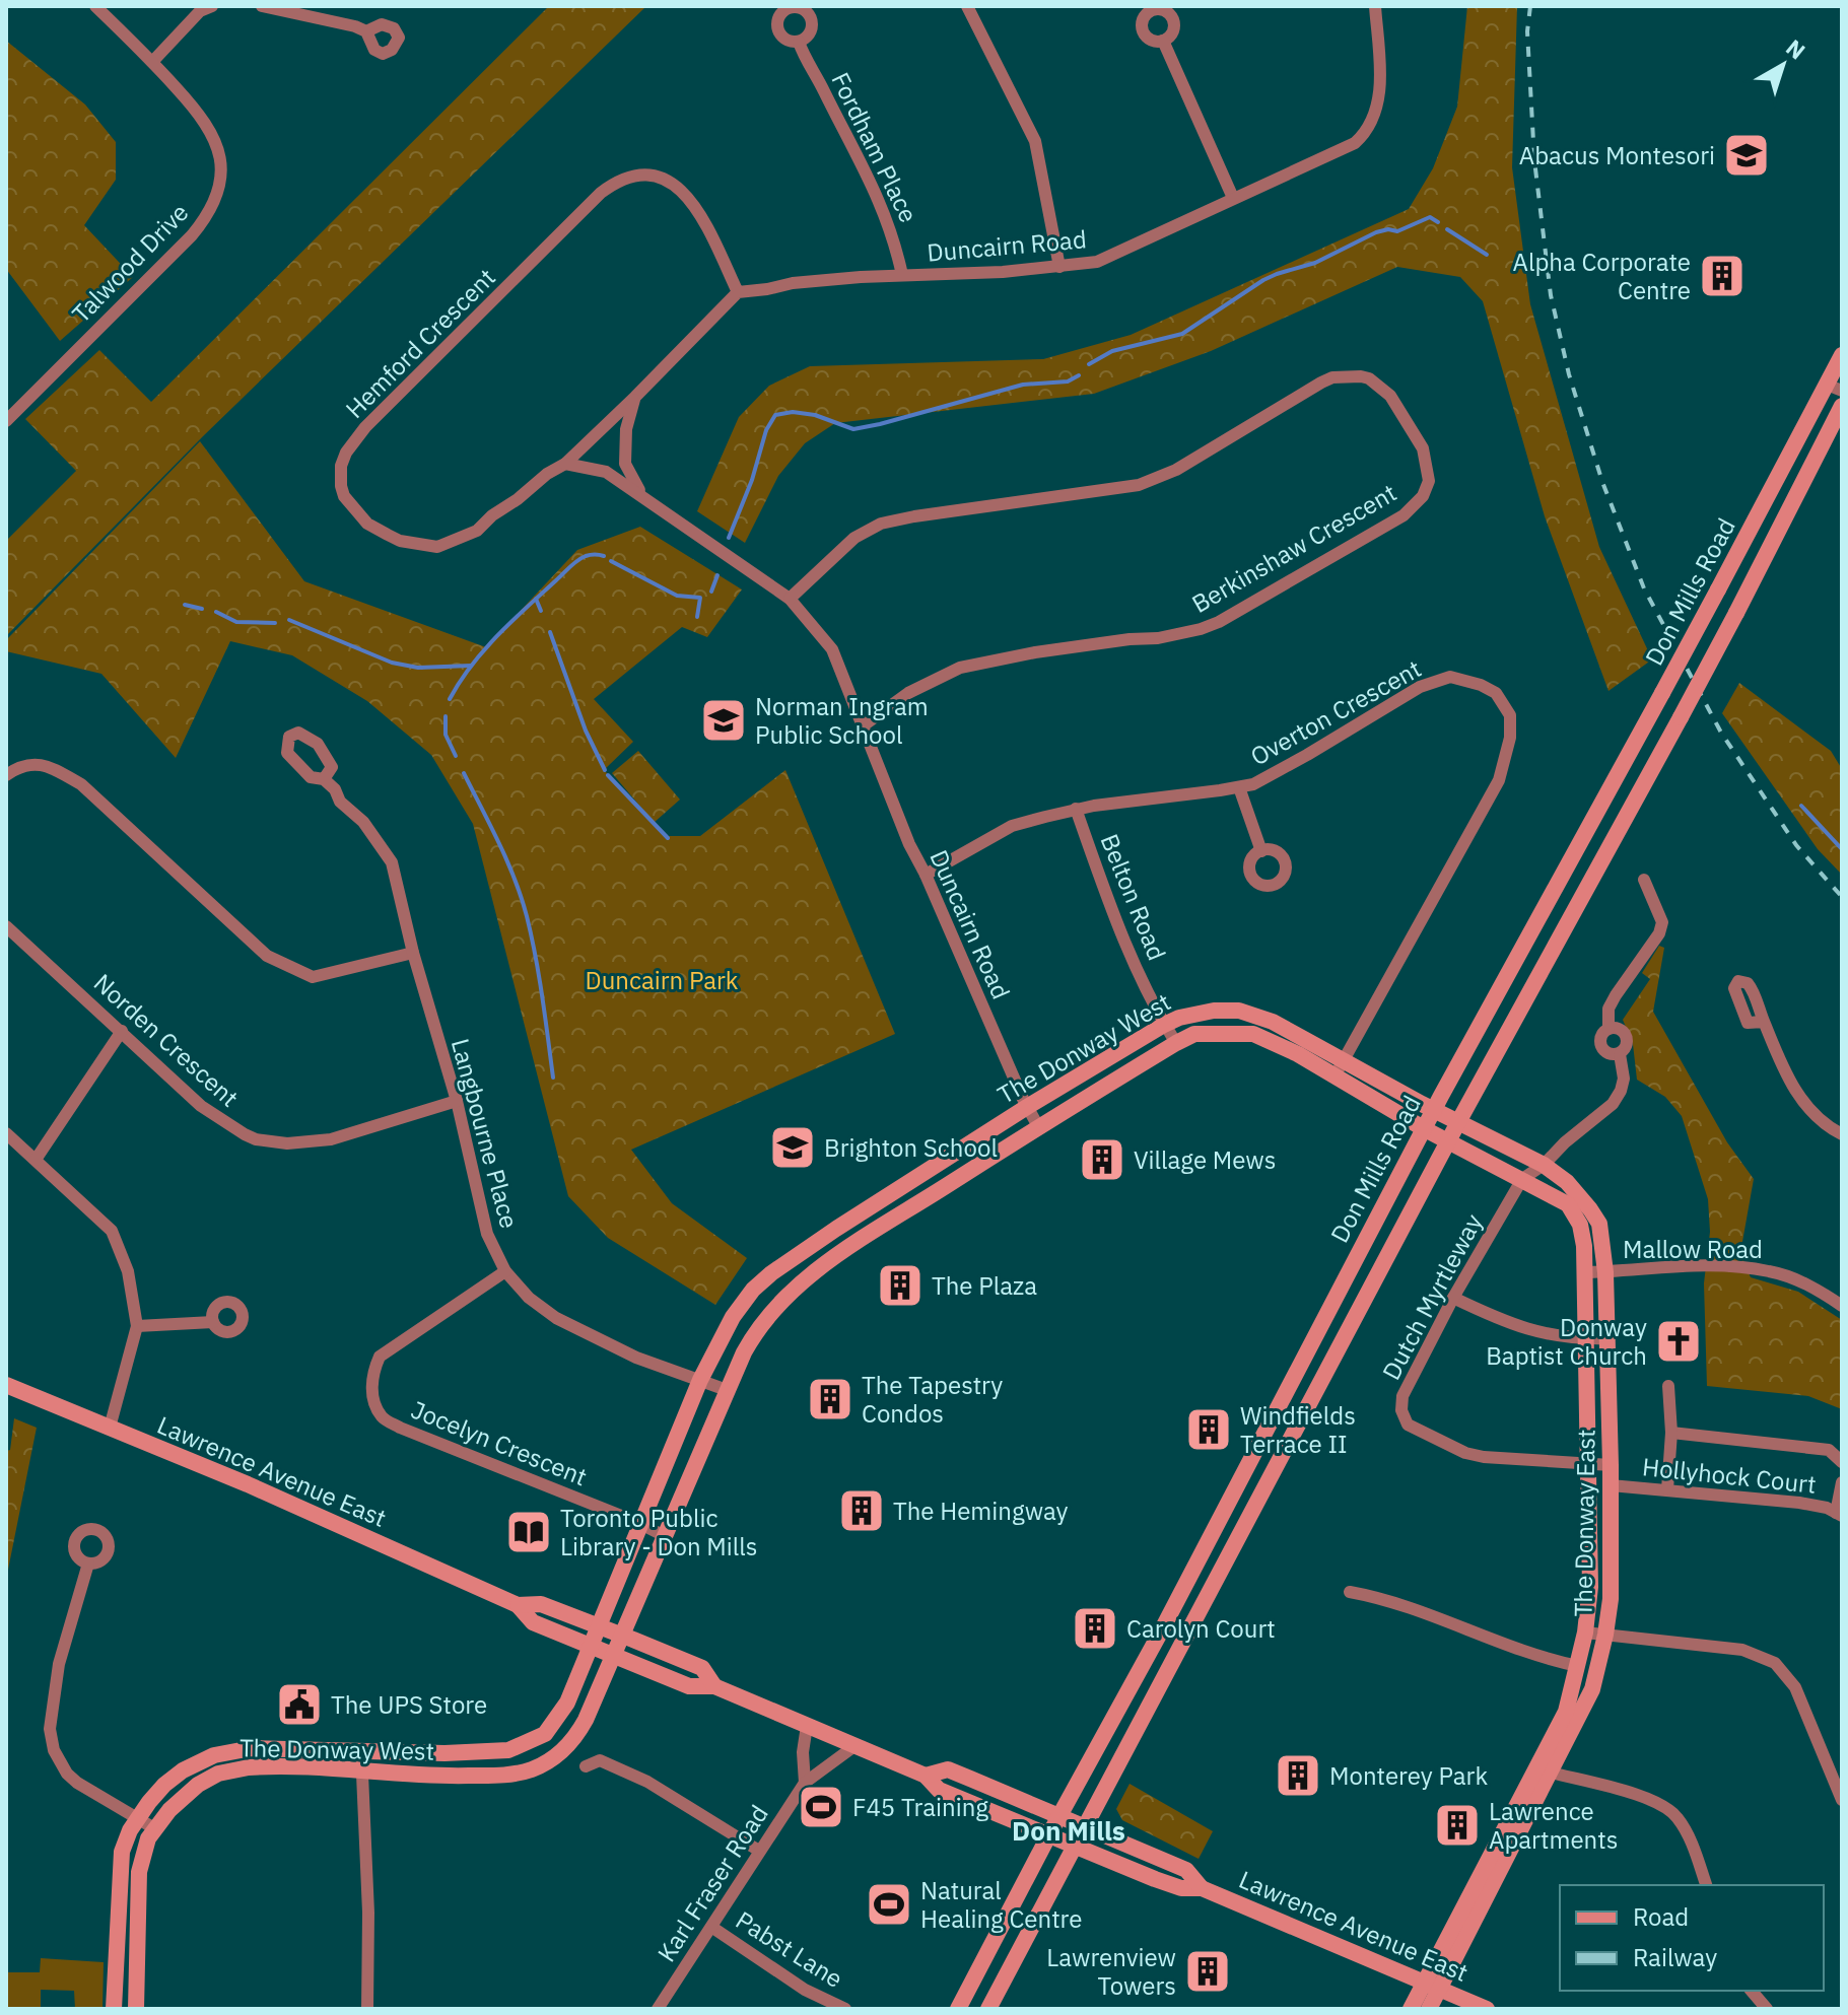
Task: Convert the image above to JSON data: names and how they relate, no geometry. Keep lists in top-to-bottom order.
{
  "streets": {
    "main road": [
      "Don Mills Road",
      "The Donway West",
      "Lawrence Avenue East",
      "The Donway East"
    ],
    "street": [
      "Fordham Place",
      "Duncairn Road",
      "Talwood Drive",
      "Hemford Crescent",
      "Berkinshaw Crescent",
      "Overton Crescent",
      "Belton Road",
      "Norden Crescent",
      "Langbourne Place",
      "Mallow Road",
      "Dutch Myrtleway",
      "Jocelyn Crescent",
      "Hollyhock Court",
      "Karl Fraser Road",
      "Pabst Lane"
    ]
  },
  "crossings": [
    ["Fordham Place", "Duncairn Road"],
    ["Duncairn Road", "Hemford Crescent"],
    ["Duncairn Road", "Berkinshaw Crescent"],
    ["Duncairn Road", "Overton Crescent"],
    ["Duncairn Road", "The Donway West"],
    ["Don Mills Road", "The Donway West"],
    ["Don Mills Road", "Lawrence Avenue East"],
    ["Don Mills Road", "The Donway East"],
    ["Overton Crescent", "Belton Road"],
    ["Overton Crescent", "The Donway West"],
    ["Belton Road", "The Donway West"],
    ["Norden Crescent", "Langbourne Place"],
    ["The Donway West", "Langbourne Place"],
    ["The Donway West", "Jocelyn Crescent"],
    ["The Donway West", "Lawrence Avenue East"],
    ["The Donway West", "The Donway East"],
    ["Langbourne Place", "Jocelyn Crescent"],
    ["Mallow Road", "The Donway East"],
    ["Dutch Myrtleway", "The Donway East"],
    ["Lawrence Avenue East", "The Donway East"],
    ["Lawrence Avenue East", "Karl Fraser Road"],
    ["Hollyhock Court", "The Donway East"],
    ["Karl Fraser Road", "Pabst Lane"]
  ],
  "districts": ["Don Mills"],
  "parks": ["Duncairn Park"],
  "places": {
    "school or university": ["Abacus Montesori", "Norman Ingram Public School", "Brighton School"],
    "building": [
      "Alpha Corporate Centre",
      "Village Mews",
      "The Plaza",
      "The Tapestry Condos",
      "Windfields Terrace II",
      "The Hemingway",
      "Carolyn Court",
      "Monterey Park",
      "Lawrence Apartments",
      "Lawrenview Towers"
    ],
    "church": ["Donway Baptist Church"],
    "library": ["Toronto Public Library - Don Mills"],
    "public building": ["The UPS Store"],
    "sports": ["F45 Training", "Natural Healing Centre"]
  },
  "legend": ["Road", "Railway"],
  "north": "top right"
}
